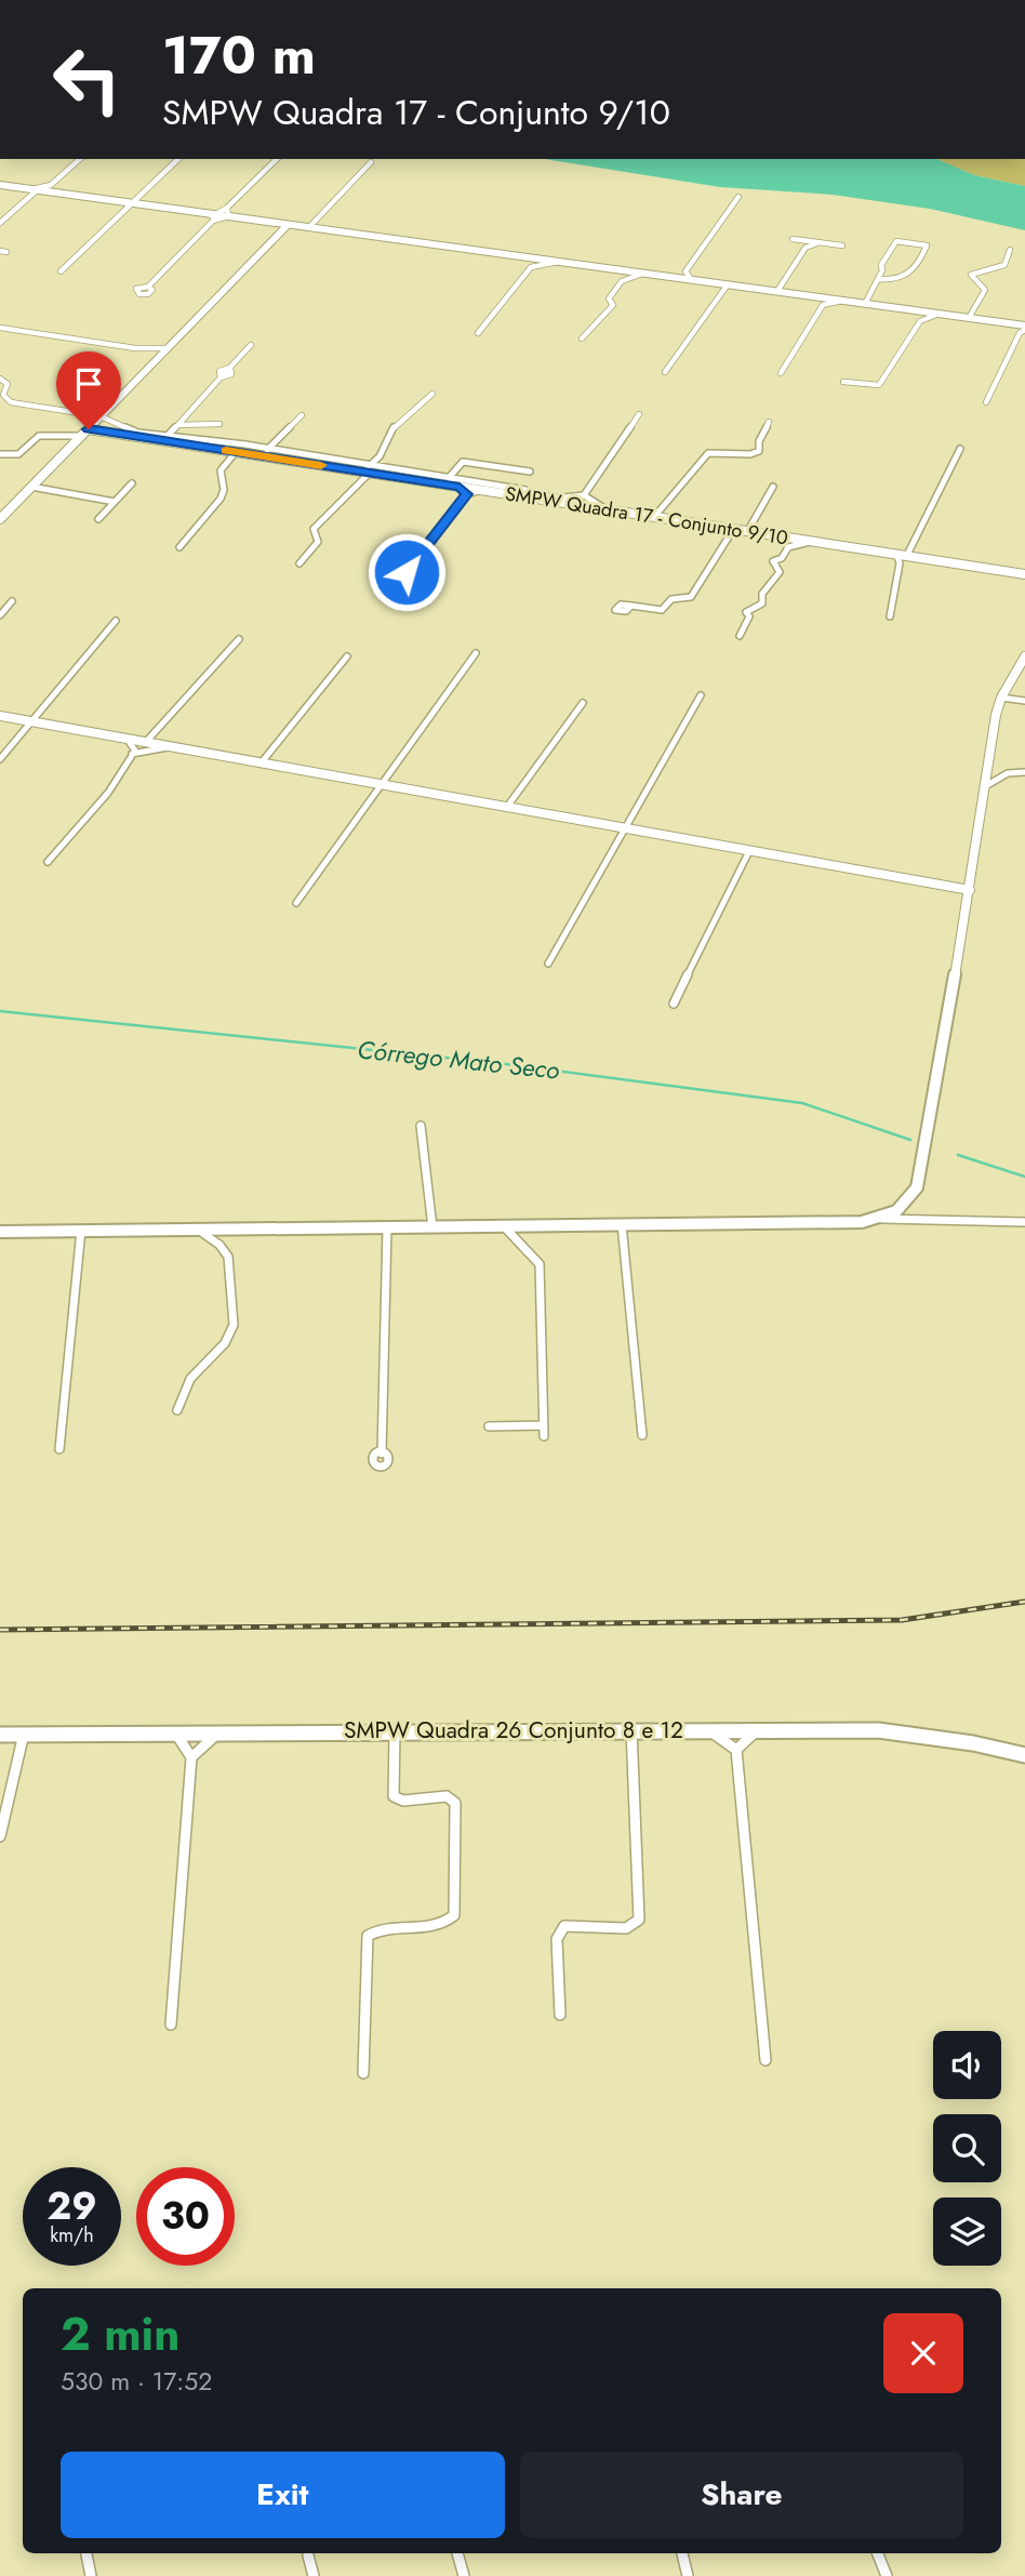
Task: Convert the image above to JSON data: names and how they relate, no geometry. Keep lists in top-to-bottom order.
{
  "streets": {
    "street": ["SMPW Quadra 17 - Conjunto 9/10", "SMPW Quadra 26 Conjunto 8 e 12"]
  },
  "water": ["Córrego Mato Seco"],
  "page": {
    "turn": ["170 m", "SMPW Quadra 17 - Conjunto 9/10"],
    "speed": "29 km/h",
    "limit": "30",
    "heading": ["2 min", "530 m · 17:52"],
    "buttons": ["Exit", "Share"]
  }
}
